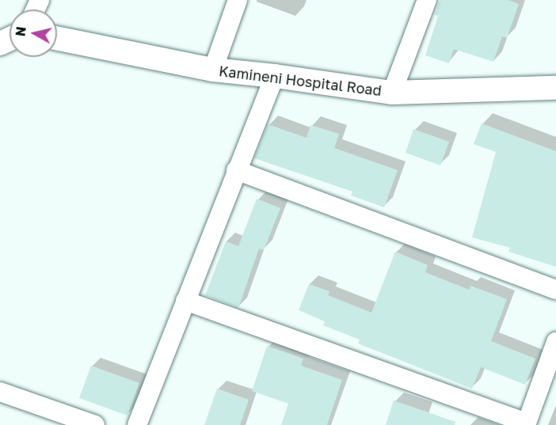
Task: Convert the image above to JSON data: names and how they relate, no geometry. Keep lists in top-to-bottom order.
{
  "streets": {
    "street": ["Kamineni Hospital Road"]
  },
  "north": "left"
}
